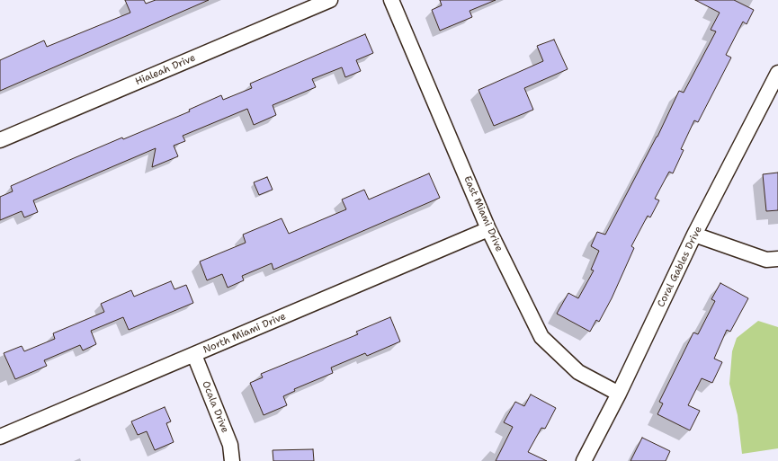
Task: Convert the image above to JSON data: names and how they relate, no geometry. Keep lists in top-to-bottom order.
{
  "streets": {
    "street": [
      "Hialeah Drive",
      "East Miami Drive",
      "Coral Gables Drive",
      "North Miami Drive",
      "Ocala Drive"
    ]
  },
  "crossings": [
    ["East Miami Drive", "Coral Gables Drive"],
    ["East Miami Drive", "North Miami Drive"],
    ["North Miami Drive", "Ocala Drive"]
  ]
}
